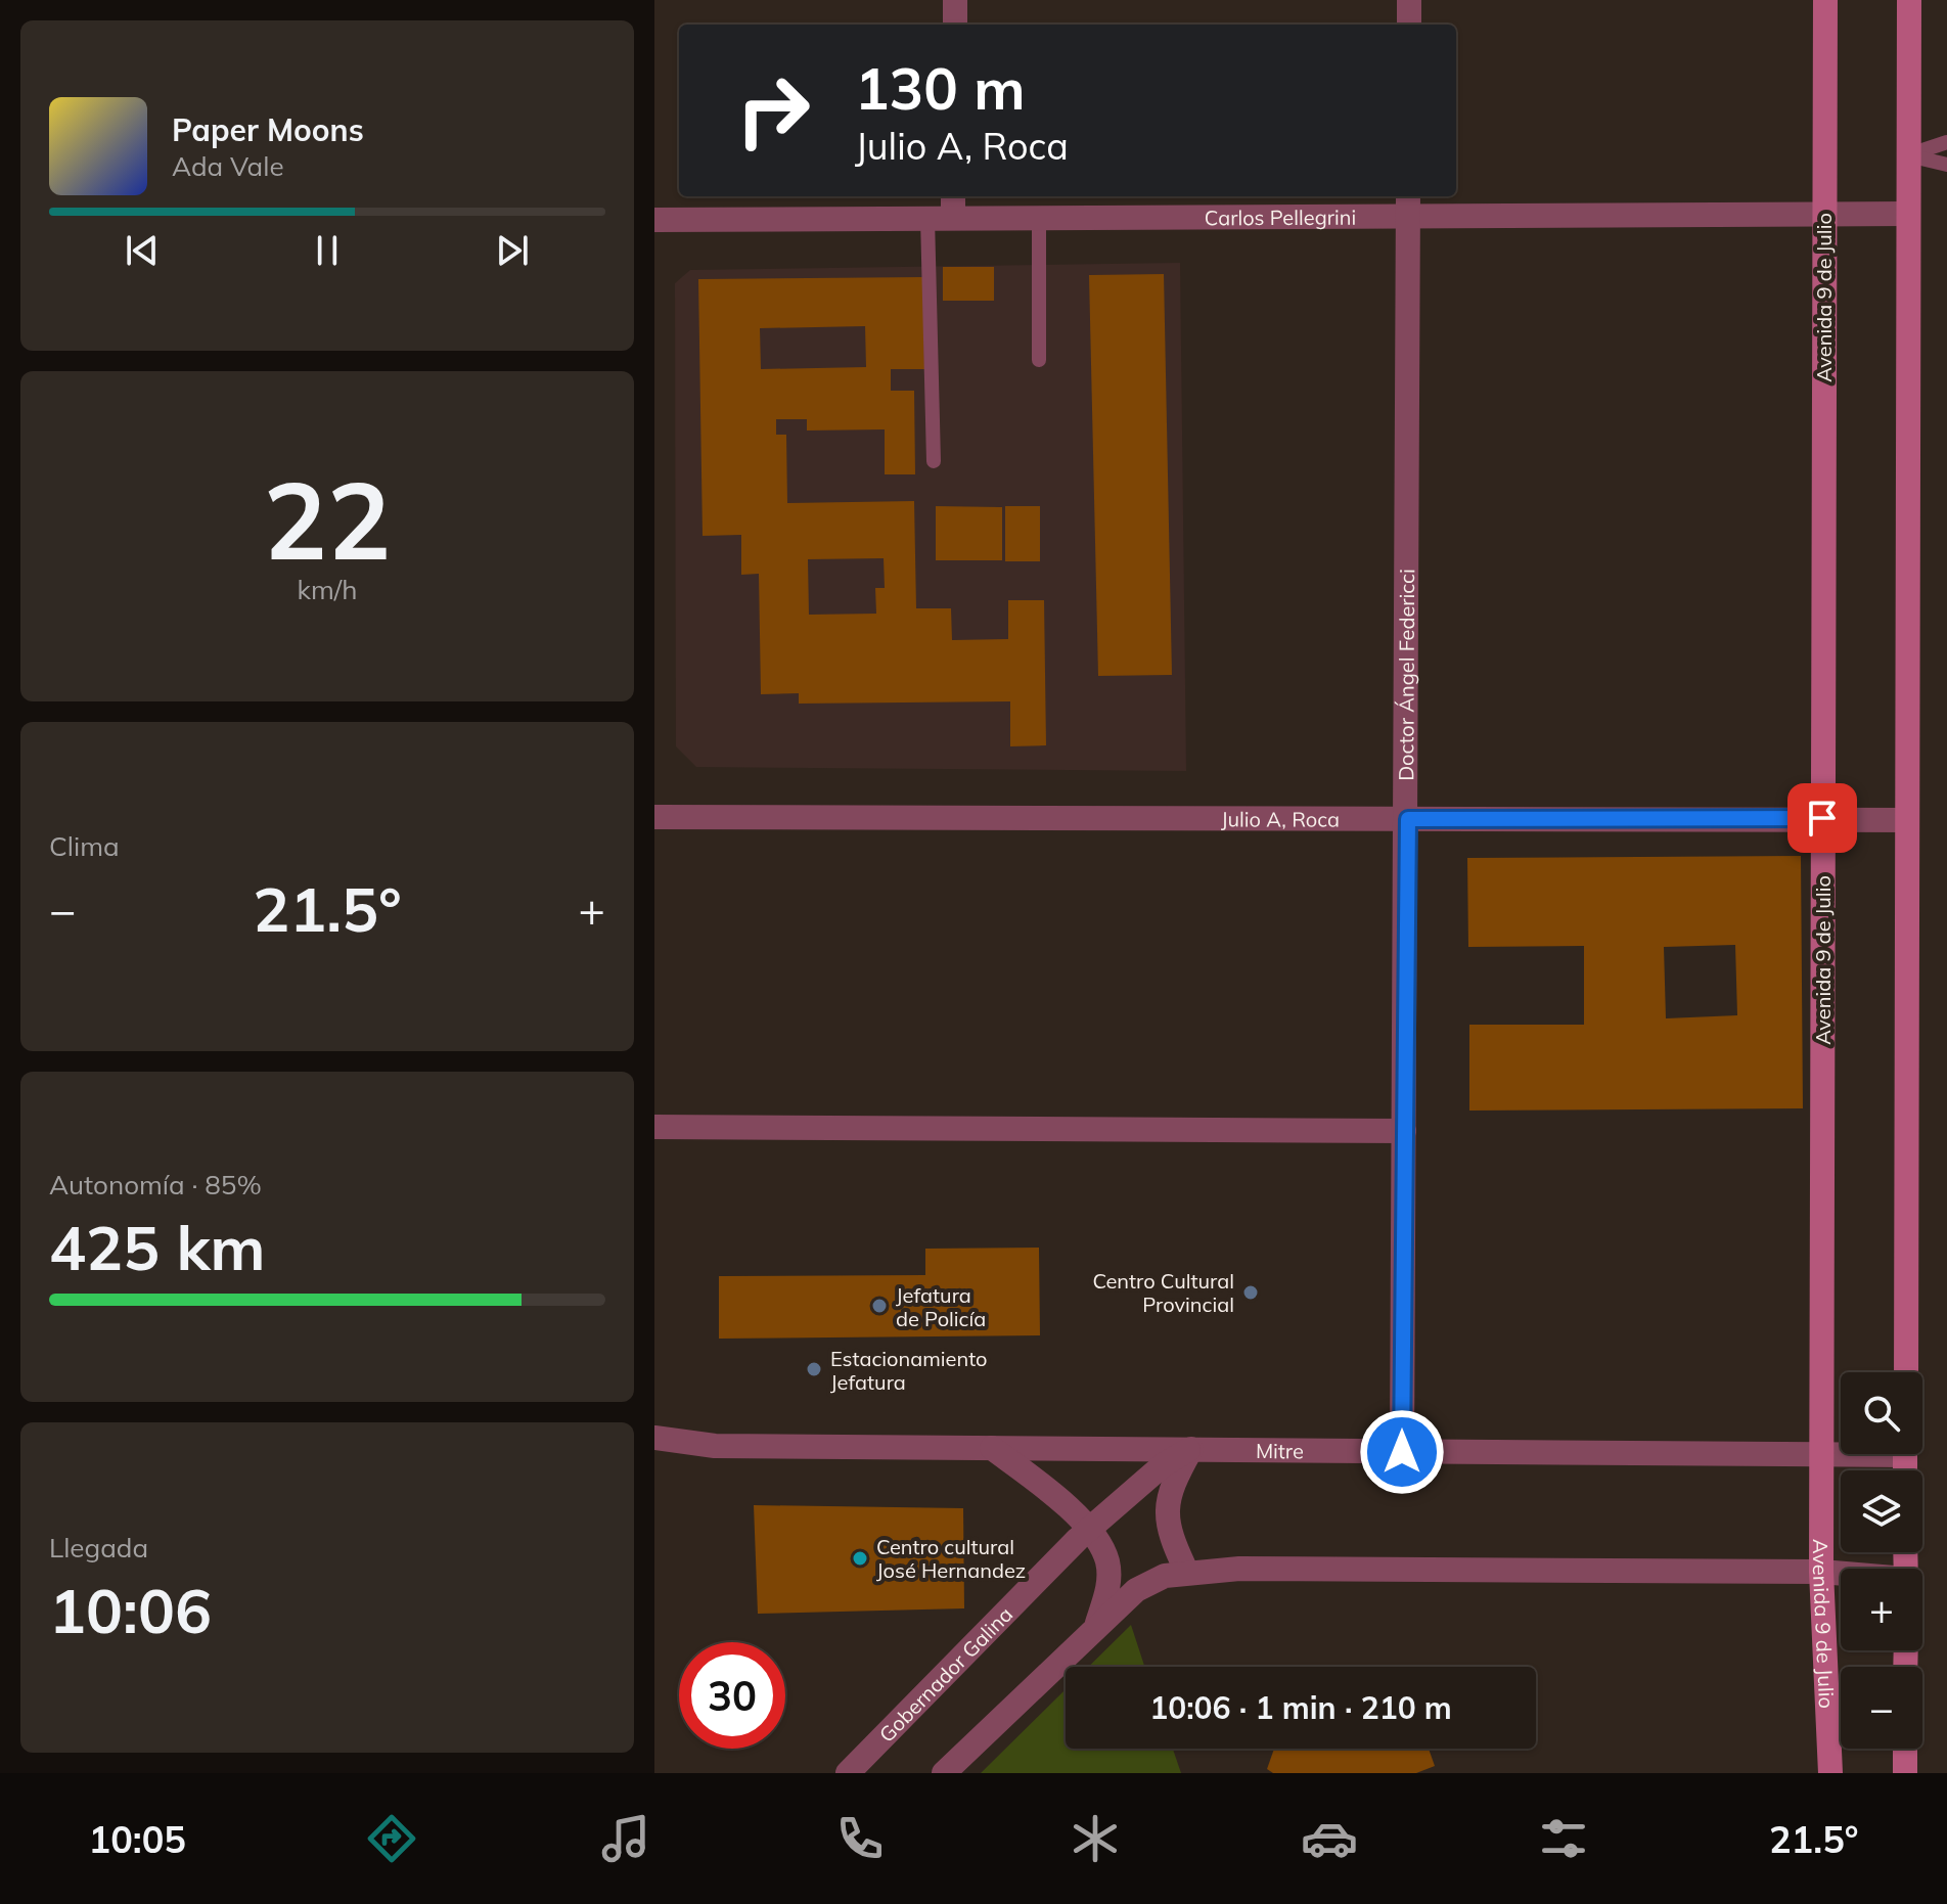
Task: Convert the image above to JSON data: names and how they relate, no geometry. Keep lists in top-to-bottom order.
{
  "streets": {
    "main road": ["Avenida 9 de Julio"],
    "street": [
      "Carlos Pellegrini",
      "Doctor Ángel Federicci",
      "Julio A, Roca",
      "Mitre",
      "Gobernador Galina"
    ]
  },
  "crossings": [
    ["Carlos Pellegrini", "Avenida 9 de Julio"],
    ["Carlos Pellegrini", "Doctor Ángel Federicci"],
    ["Avenida 9 de Julio", "Julio A, Roca"],
    ["Avenida 9 de Julio", "Mitre"],
    ["Doctor Ángel Federicci", "Julio A, Roca"],
    ["Doctor Ángel Federicci", "Mitre"],
    ["Mitre", "Gobernador Galina"]
  ],
  "places": [
    "Centro Cultural Provincial",
    "Jefatura de Policía",
    "Estacionamiento Jefatura",
    "Centro cultural José Hernandez"
  ],
  "page": {
    "turn": ["130 m", "Julio A, Roca"],
    "song": ["Paper Moons", "Ada Vale"],
    "tile": [
      ["22", "km/h"],
      "Clima",
      ["Autonomía · 85%", "425 km"],
      ["Llegada", "10:06"]
    ],
    "heat": ["−", "21.5°", "+"],
    "map_buttons": ["+", "−"],
    "limit": "30",
    "trip": "10:06 · 1 min · 210 m",
    "tabs": ["10:05", "21.5°"]
  }
}
